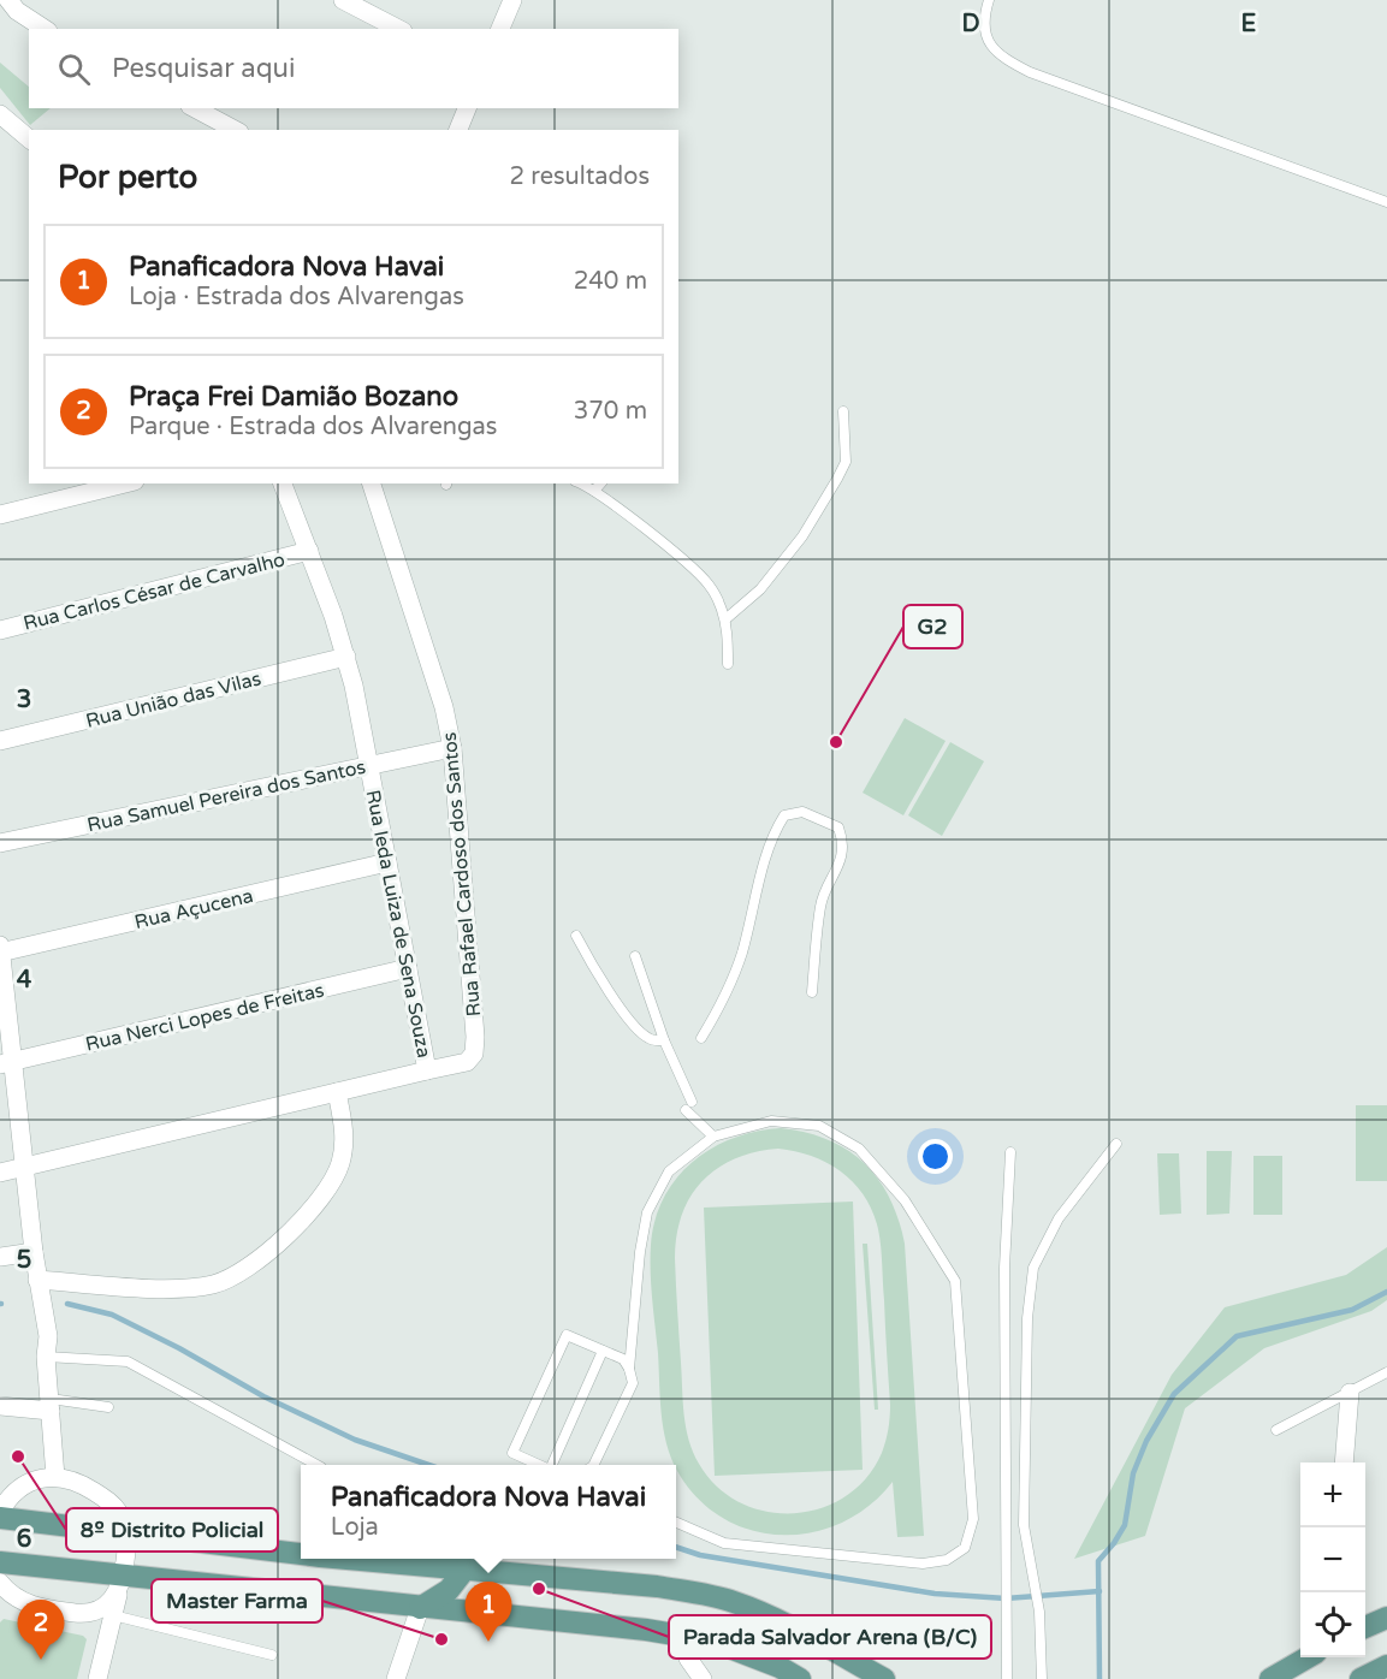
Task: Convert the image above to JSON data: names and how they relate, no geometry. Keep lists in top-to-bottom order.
{
  "streets": {
    "street": [
      "Rua Carlos César de Carvalho",
      "Rua União das Vilas",
      "Rua Samuel Pereira dos Santos",
      "Rua Rafael Cardoso dos Santos",
      "Rua Açucena",
      "Rua Ieda Luiza de Sena Souza",
      "Rua Nerci Lopes de Freitas"
    ]
  },
  "crossings": [
    ["Rua Carlos César de Carvalho", "Rua Ieda Luiza de Sena Souza"],
    ["Rua União das Vilas", "Rua Ieda Luiza de Sena Souza"],
    ["Rua Samuel Pereira dos Santos", "Rua Rafael Cardoso dos Santos"],
    ["Rua Samuel Pereira dos Santos", "Rua Ieda Luiza de Sena Souza"],
    ["Rua Rafael Cardoso dos Santos", "Rua Ieda Luiza de Sena Souza"],
    ["Rua Açucena", "Rua Ieda Luiza de Sena Souza"],
    ["Rua Ieda Luiza de Sena Souza", "Rua Nerci Lopes de Freitas"]
  ],
  "places": [
    "G2",
    "8º Distrito Policial",
    "Parada Salvador Arena (B/C)",
    "Master Farma"
  ],
  "page": {
    "search": "Pesquisar aqui",
    "heading": ["Por perto", "2 resultados"],
    "list": [
      {
        "mark": "1",
        "name": "Panaficadora Nova Havai",
        "note": "Loja · Estrada dos Alvarengas",
        "value": "240 m"
      },
      {
        "mark": "2",
        "name": "Praça Frei Damião Bozano",
        "note": "Parque · Estrada dos Alvarengas",
        "value": "370 m"
      }
    ],
    "map_buttons": ["+", "−"],
    "popup": ["Panaficadora Nova Havai", "Loja"],
    "pins": ["1", "2"]
  },
  "grid": {
    "columns": ["D", "E"],
    "rows": [
      "3",
      "4",
      "5",
      "6"
    ]
  }
}
